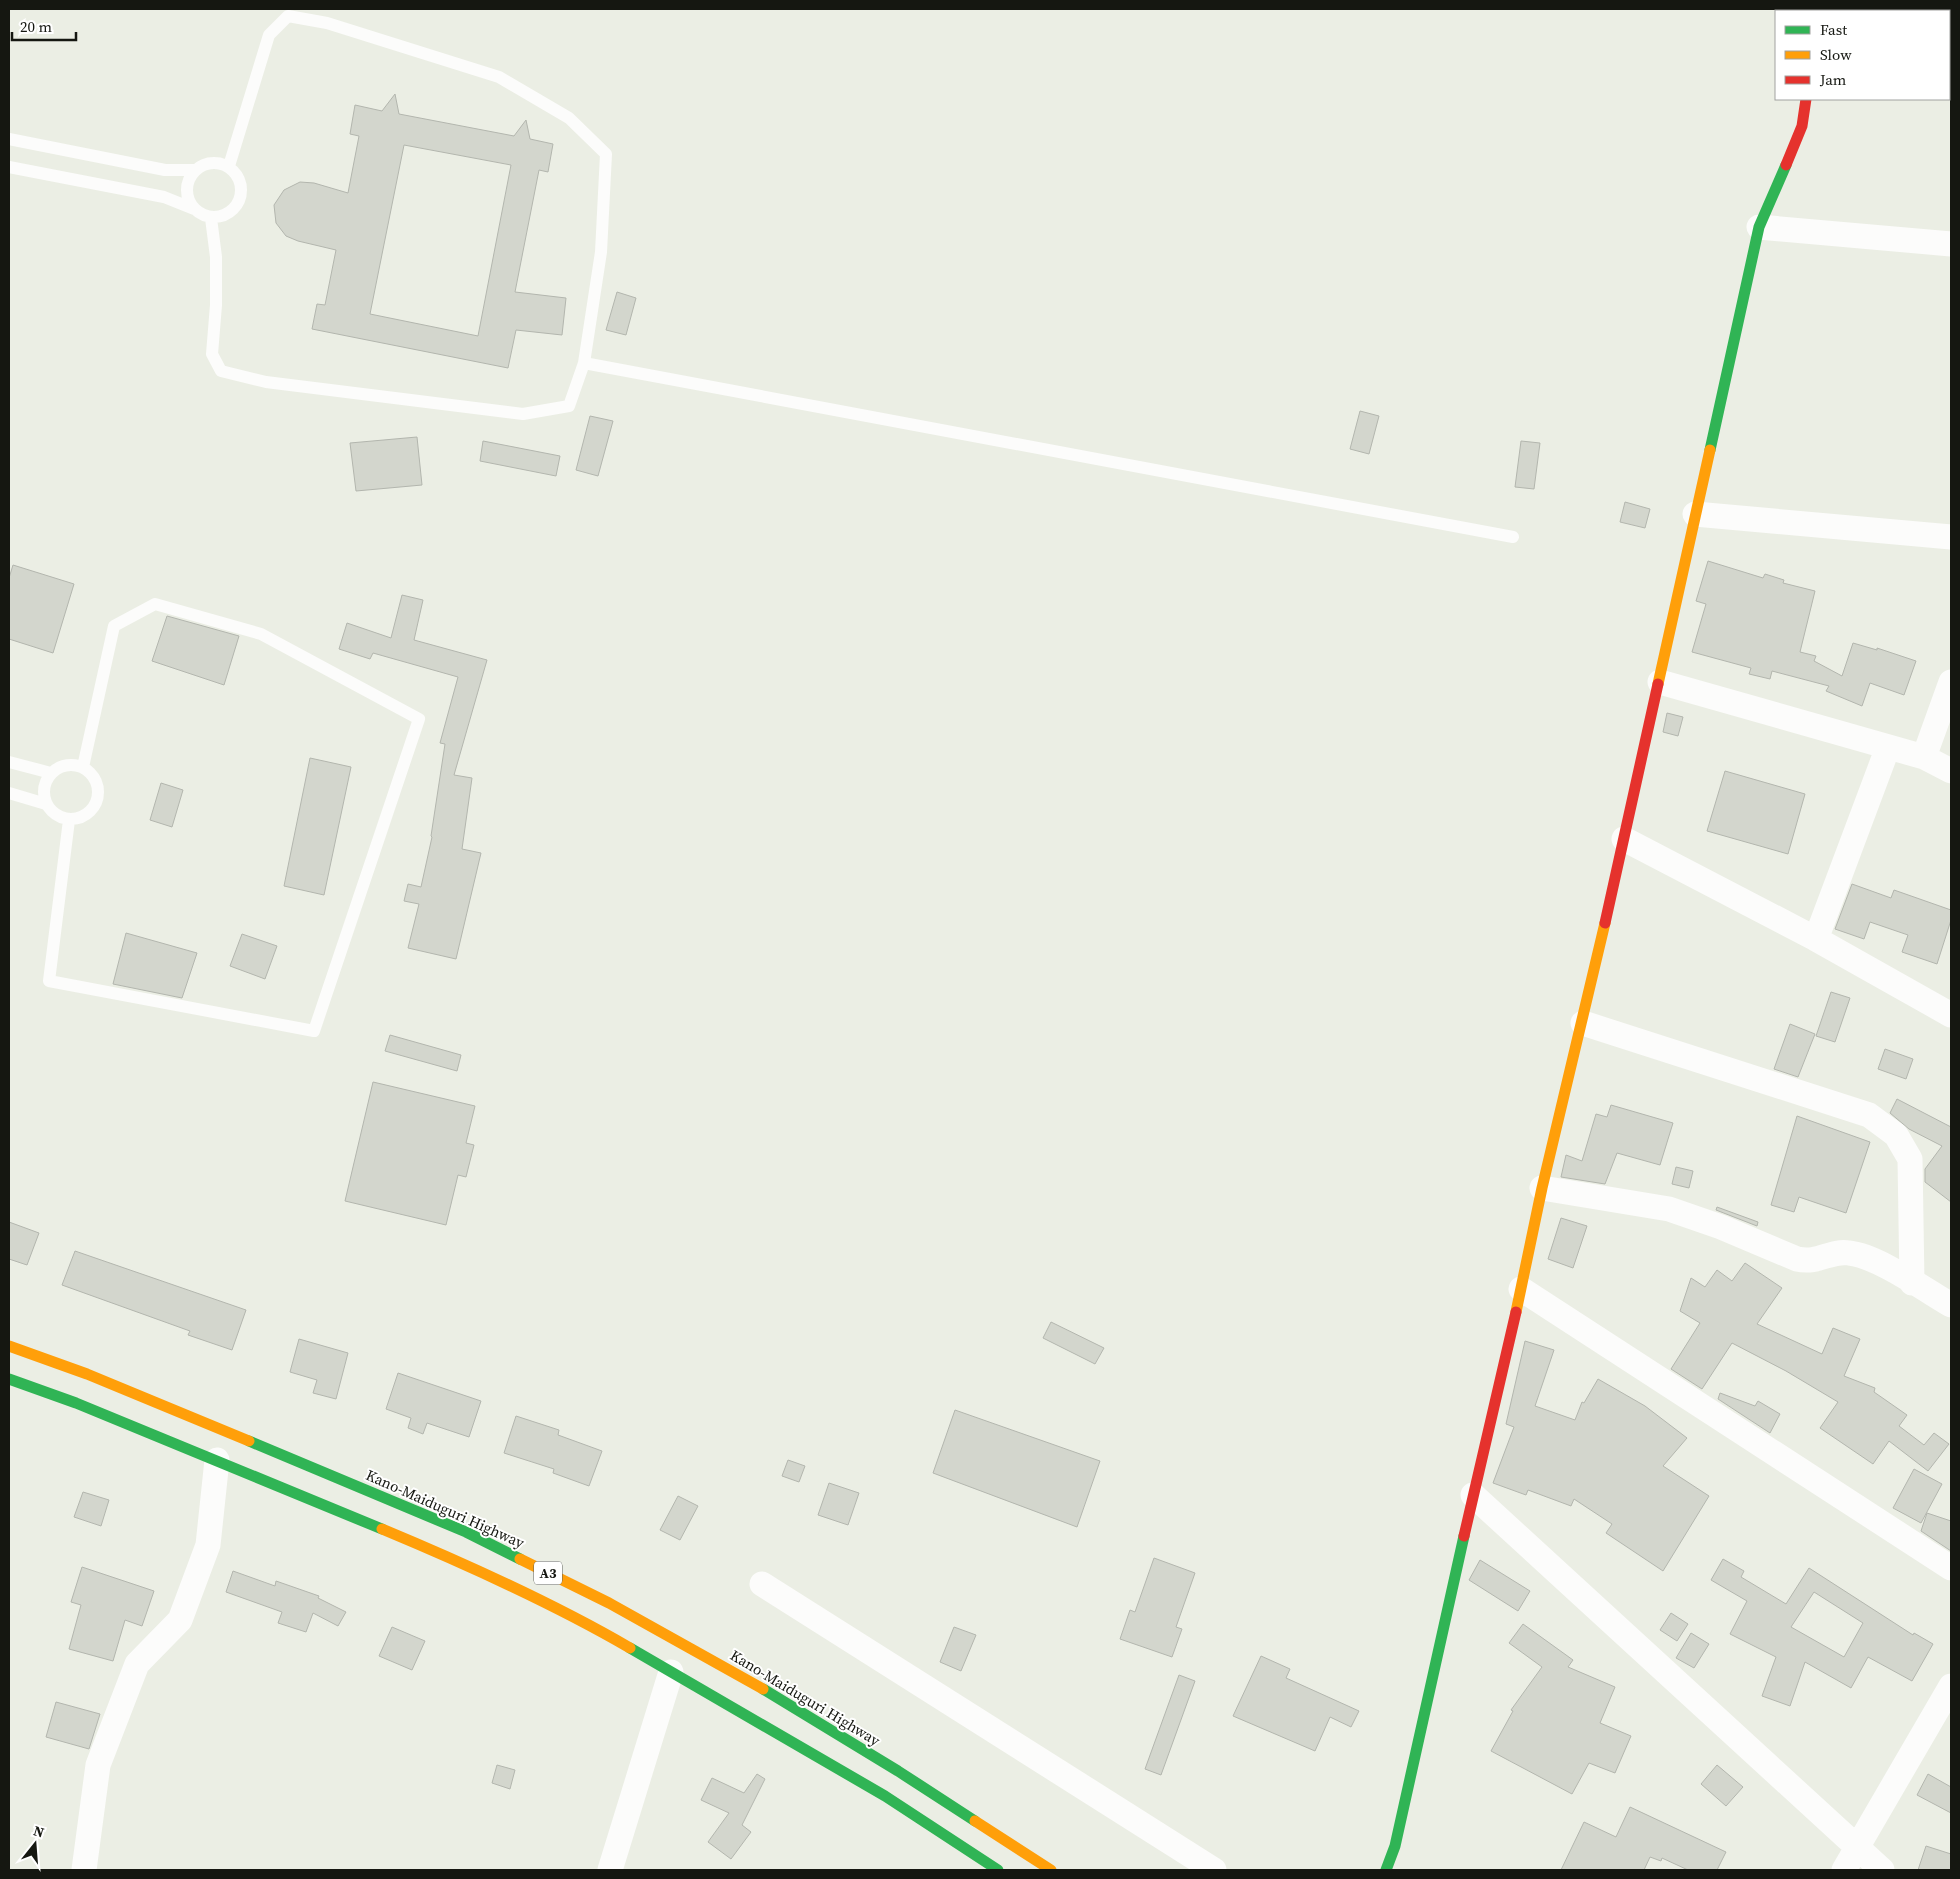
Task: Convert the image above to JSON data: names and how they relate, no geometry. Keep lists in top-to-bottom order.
{
  "streets": {
    "main road": ["Kano-Maiduguri Highway", "A3"]
  },
  "legend": ["Fast", "Slow", "Jam"],
  "scale_bar": "20 m",
  "north": "top"
}
